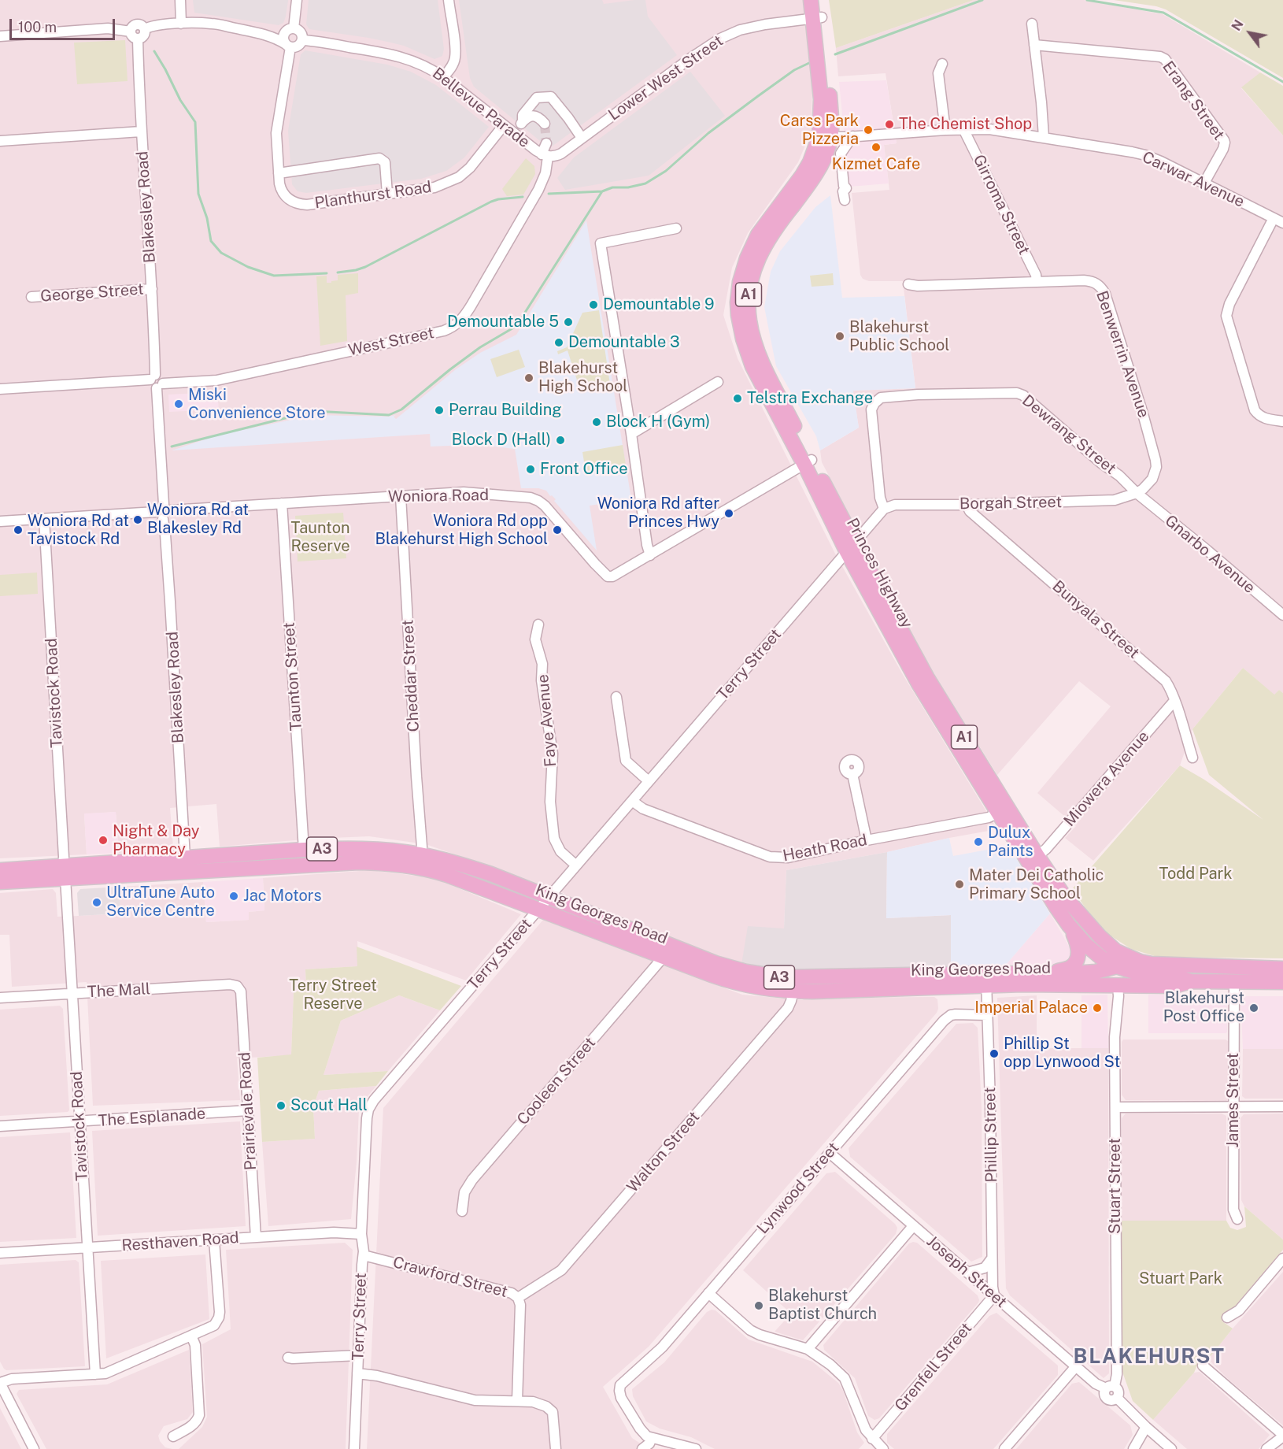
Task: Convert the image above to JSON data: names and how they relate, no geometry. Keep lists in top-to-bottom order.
{
  "streets": {
    "highway": [
      "A1",
      "Princes Highway",
      "A3",
      "King Georges Road"
    ],
    "street": [
      "Lower West Street",
      "Erang Street",
      "Bellevue Parade",
      "Carwar Avenue",
      "Planthurst Road",
      "Girroma Street",
      "Blakesley Road",
      "George Street",
      "West Street",
      "Benwerrin Avenue",
      "Dewrang Street",
      "Woniora Road",
      "Borgah Street",
      "Gnarbo Avenue",
      "Bunyala Street",
      "Terry Street",
      "Cheddar Street",
      "Taunton Street",
      "Tavistock Road",
      "Faye Avenue",
      "Miowera Avenue",
      "Heath Road",
      "The Mall",
      "Cooleen Street",
      "James Street",
      "Prairievale Road",
      "The Esplanade",
      "Phillip Street",
      "Walton Street",
      "Stuart Street",
      "Lynwood Street",
      "Resthaven Road",
      "Joseph Street",
      "Crawford Street",
      "Grenfell Street"
    ]
  },
  "crossings": [
    ["Lower West Street", "Bellevue Parade"],
    ["Lower West Street", "West Street"],
    ["Lower West Street", "Princes Highway"],
    ["Erang Street", "Carwar Avenue"],
    ["Bellevue Parade", "Planthurst Road"],
    ["Bellevue Parade", "West Street"],
    ["Carwar Avenue", "Girroma Street"],
    ["Carwar Avenue", "Princes Highway"],
    ["Girroma Street", "Benwerrin Avenue"],
    ["Blakesley Road", "George Street"],
    ["Blakesley Road", "King Georges Road"],
    ["Benwerrin Avenue", "Dewrang Street"],
    ["Benwerrin Avenue", "Borgah Street"],
    ["Benwerrin Avenue", "Gnarbo Avenue"],
    ["Dewrang Street", "Borgah Street"],
    ["Dewrang Street", "Gnarbo Avenue"],
    ["Dewrang Street", "Terry Street"],
    ["Woniora Road", "Princes Highway"],
    ["Woniora Road", "Cheddar Street"],
    ["Woniora Road", "Taunton Street"],
    ["Borgah Street", "Gnarbo Avenue"],
    ["Borgah Street", "Bunyala Street"],
    ["Borgah Street", "Terry Street"],
    ["Princes Highway", "Terry Street"],
    ["Princes Highway", "Miowera Avenue"],
    ["Princes Highway", "Heath Road"],
    ["Princes Highway", "King Georges Road"],
    ["Princes Highway", "James Street"],
    ["Bunyala Street", "Miowera Avenue"],
    ["Terry Street", "Faye Avenue"],
    ["Terry Street", "Heath Road"],
    ["Terry Street", "King Georges Road"],
    ["Terry Street", "Resthaven Road"],
    ["Terry Street", "Crawford Street"],
    ["Cheddar Street", "King Georges Road"],
    ["Taunton Street", "King Georges Road"],
    ["Tavistock Road", "King Georges Road"],
    ["Tavistock Road", "The Mall"],
    ["Tavistock Road", "The Esplanade"],
    ["Tavistock Road", "Resthaven Road"],
    ["King Georges Road", "Cooleen Street"],
    ["King Georges Road", "Phillip Street"],
    ["King Georges Road", "Walton Street"],
    ["King Georges Road", "Stuart Street"],
    ["The Mall", "Prairievale Road"],
    ["Prairievale Road", "The Esplanade"],
    ["Prairievale Road", "Resthaven Road"],
    ["Phillip Street", "Lynwood Street"],
    ["Phillip Street", "Joseph Street"],
    ["Phillip Street", "Grenfell Street"],
    ["Walton Street", "Crawford Street"],
    ["Stuart Street", "Joseph Street"],
    ["Lynwood Street", "Joseph Street"],
    ["Joseph Street", "Grenfell Street"]
  ],
  "districts": ["BLAKEHURST"],
  "parks": [
    "Taunton Reserve",
    "Todd Park",
    "Terry Street Reserve",
    "Stuart Park"
  ],
  "places": [
    "The Chemist Shop",
    "Carss Park Pizzeria",
    "Kizmet Cafe",
    "Demountable 9",
    "Demountable 5",
    "Blakehurst Public School",
    "Demountable 3",
    "Blakehurst High School",
    "Telstra Exchange",
    "Miski Convenience Store",
    "Perrau Building",
    "Block H (Gym)",
    "Block D (Hall)",
    "Front Office",
    "Woniora Rd after Princes Hwy",
    "Woniora Rd at Blakesley Rd",
    "Woniora Rd at Tavistock Rd",
    "Woniora Rd opp Blakehurst High School",
    "Night & Day Pharmacy",
    "Dulux Paints",
    "Mater Dei Catholic Primary School",
    "Jac Motors",
    "UltraTune Auto Service Centre",
    "Imperial Palace",
    "Blakehurst Post Office",
    "Phillip St opp Lynwood St",
    "Scout Hall",
    "Blakehurst Baptist Church"
  ],
  "scale_bar": "100 m",
  "north": "top left"
}
